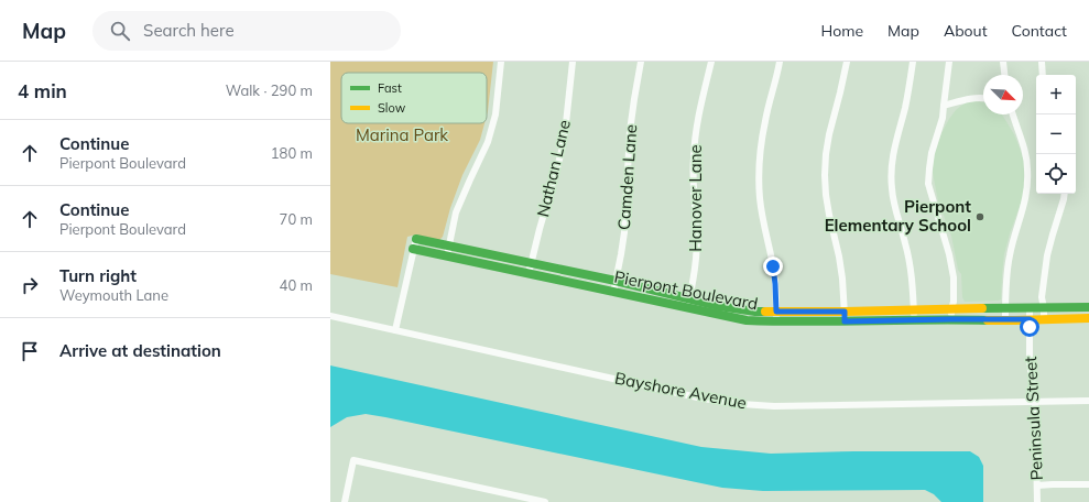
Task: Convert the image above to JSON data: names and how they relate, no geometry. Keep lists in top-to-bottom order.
{
  "streets": {
    "street": [
      "Nathan Lane",
      "Camden Lane",
      "Hanover Lane",
      "Pierpont Boulevard",
      "Bayshore Avenue",
      "Peninsula Street"
    ]
  },
  "crossings": [
    ["Nathan Lane", "Pierpont Boulevard"],
    ["Camden Lane", "Pierpont Boulevard"],
    ["Hanover Lane", "Pierpont Boulevard"],
    ["Pierpont Boulevard", "Peninsula Street"],
    ["Bayshore Avenue", "Peninsula Street"]
  ],
  "parks": ["Marina Park"],
  "places": ["Pierpont Elementary School"],
  "legend": ["Fast", "Slow"],
  "north": "bottom right",
  "page": {
    "header": "Map",
    "search": "Search here",
    "nav": [
      "Home",
      "Map",
      "About",
      "Contact"
    ],
    "heading": ["4 min", "Walk · 290 m"],
    "map_buttons": ["+", "−"],
    "list": [
      ["Continue", "Pierpont Boulevard", "180 m"],
      ["Continue", "Pierpont Boulevard", "70 m"],
      ["Turn right", "Weymouth Lane", "40 m"],
      "Arrive at destination"
    ]
  }
}
